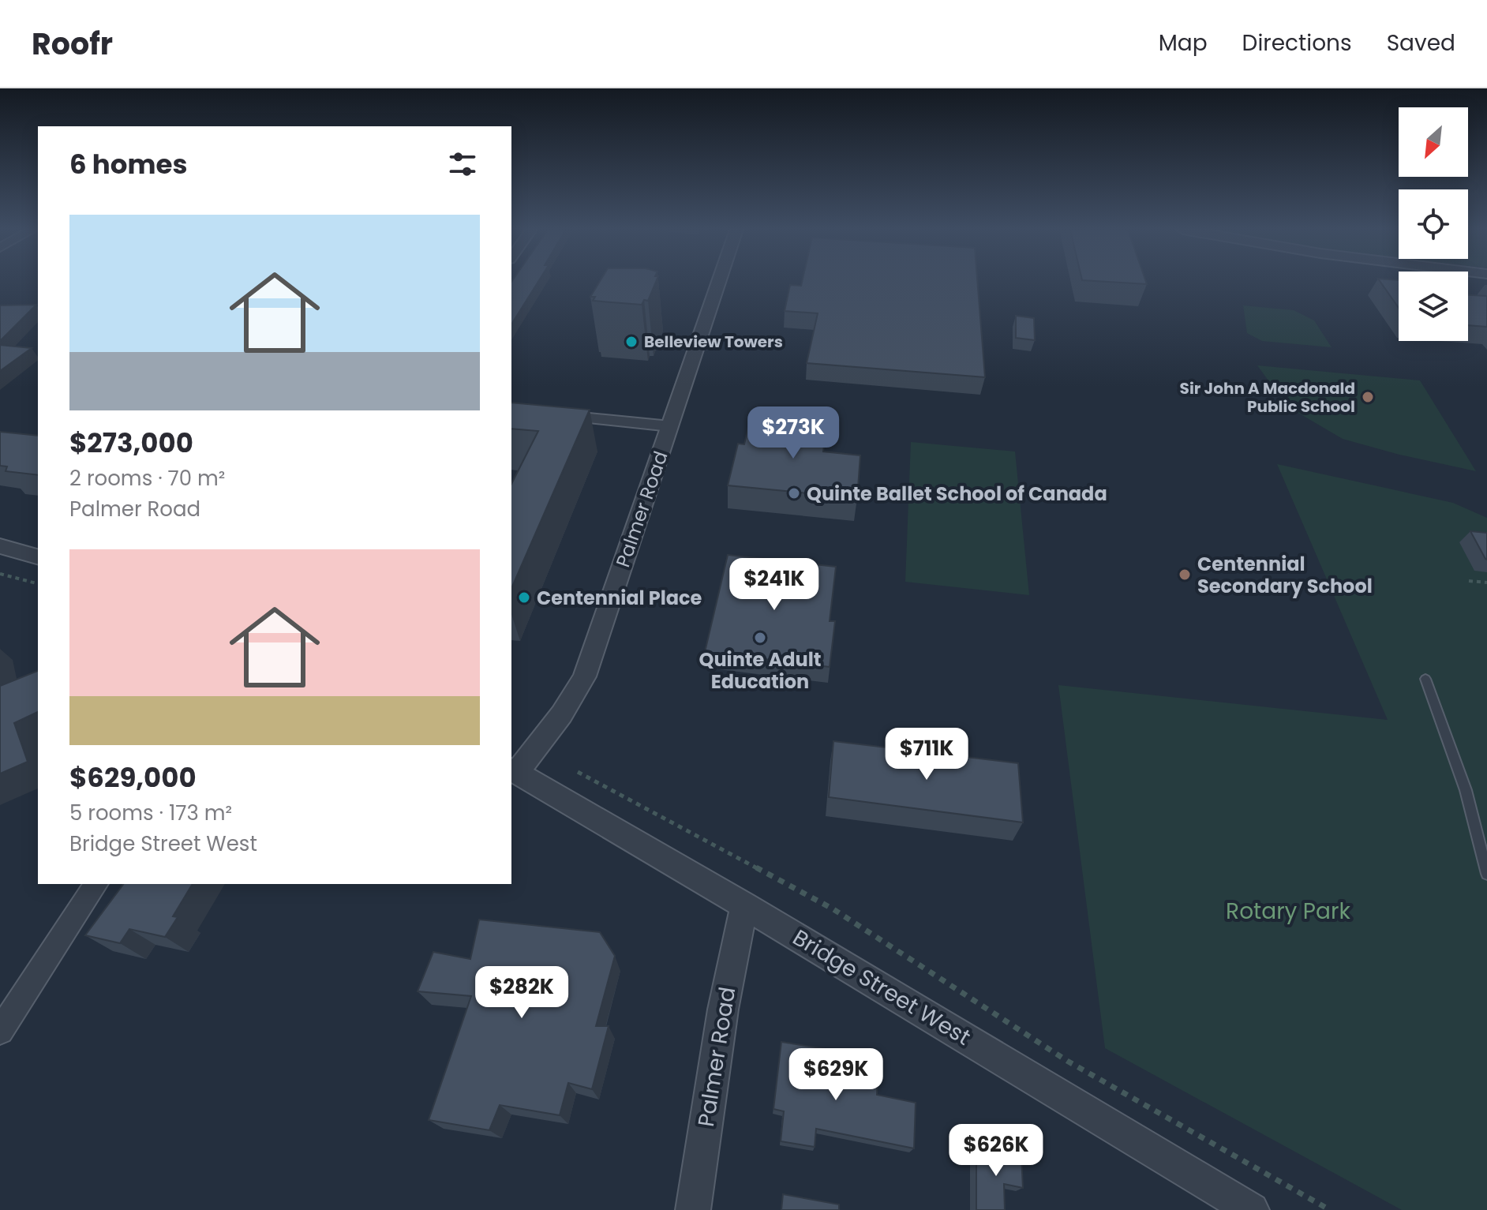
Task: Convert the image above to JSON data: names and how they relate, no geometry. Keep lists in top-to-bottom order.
{
  "streets": {
    "street": ["Palmer Road", "Bridge Street West"]
  },
  "crossings": [
    ["Palmer Road", "Bridge Street West"]
  ],
  "parks": ["Rotary Park"],
  "places": [
    "Belleview Towers",
    "Sir John A Macdonald Public School",
    "Quinte Ballet School of Canada",
    "Centennial Secondary School",
    "Centennial Place",
    "Quinte Adult Education"
  ],
  "north": "bottom left",
  "page": {
    "header": "Roofr",
    "nav": ["Map", "Directions", "Saved"],
    "heading": "6 homes",
    "list": [
      {
        "name": "$273,000",
        "note": "2 rooms · 70 m² · Palmer Road"
      },
      {
        "name": "$629,000",
        "note": "5 rooms · 173 m² · Bridge Street West"
      }
    ],
    "price": [
      "$273K",
      "$241K",
      "$711K",
      "$282K",
      "$629K",
      "$626K"
    ]
  }
}
